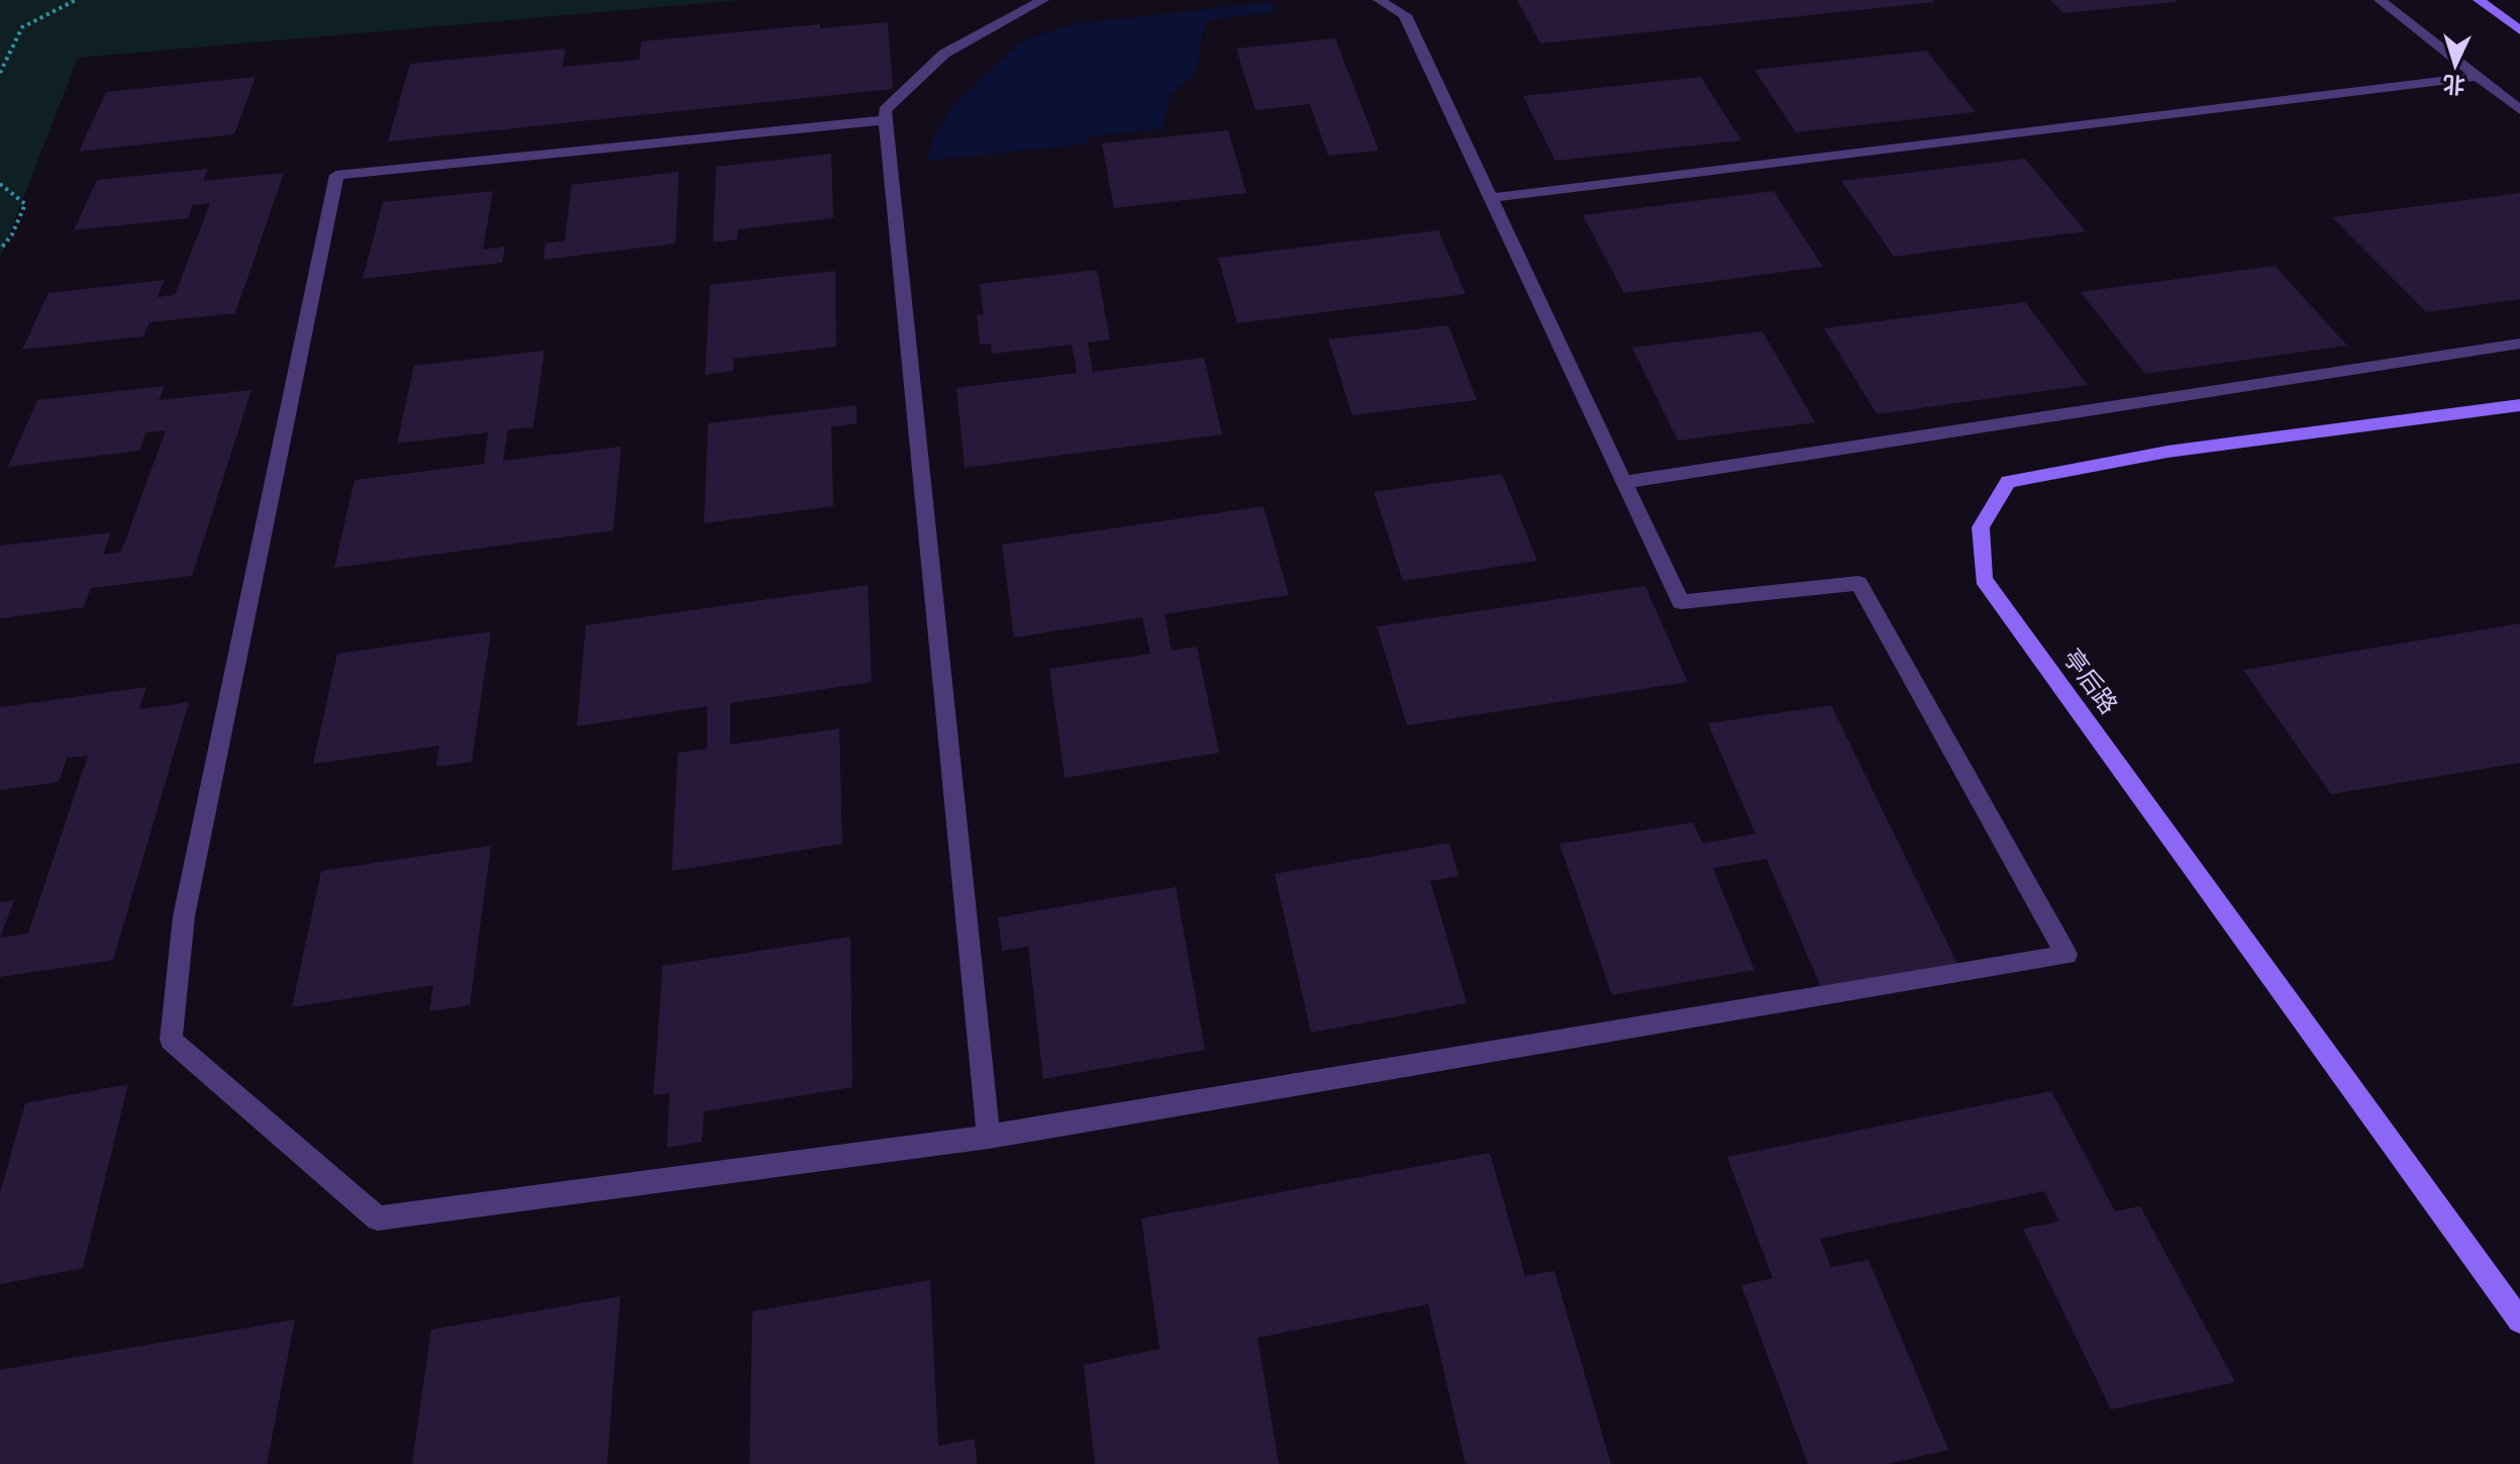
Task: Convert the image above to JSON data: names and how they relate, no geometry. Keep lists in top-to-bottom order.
{
  "streets": {
    "street": ["亭后路"]
  },
  "north": "bottom"
}
